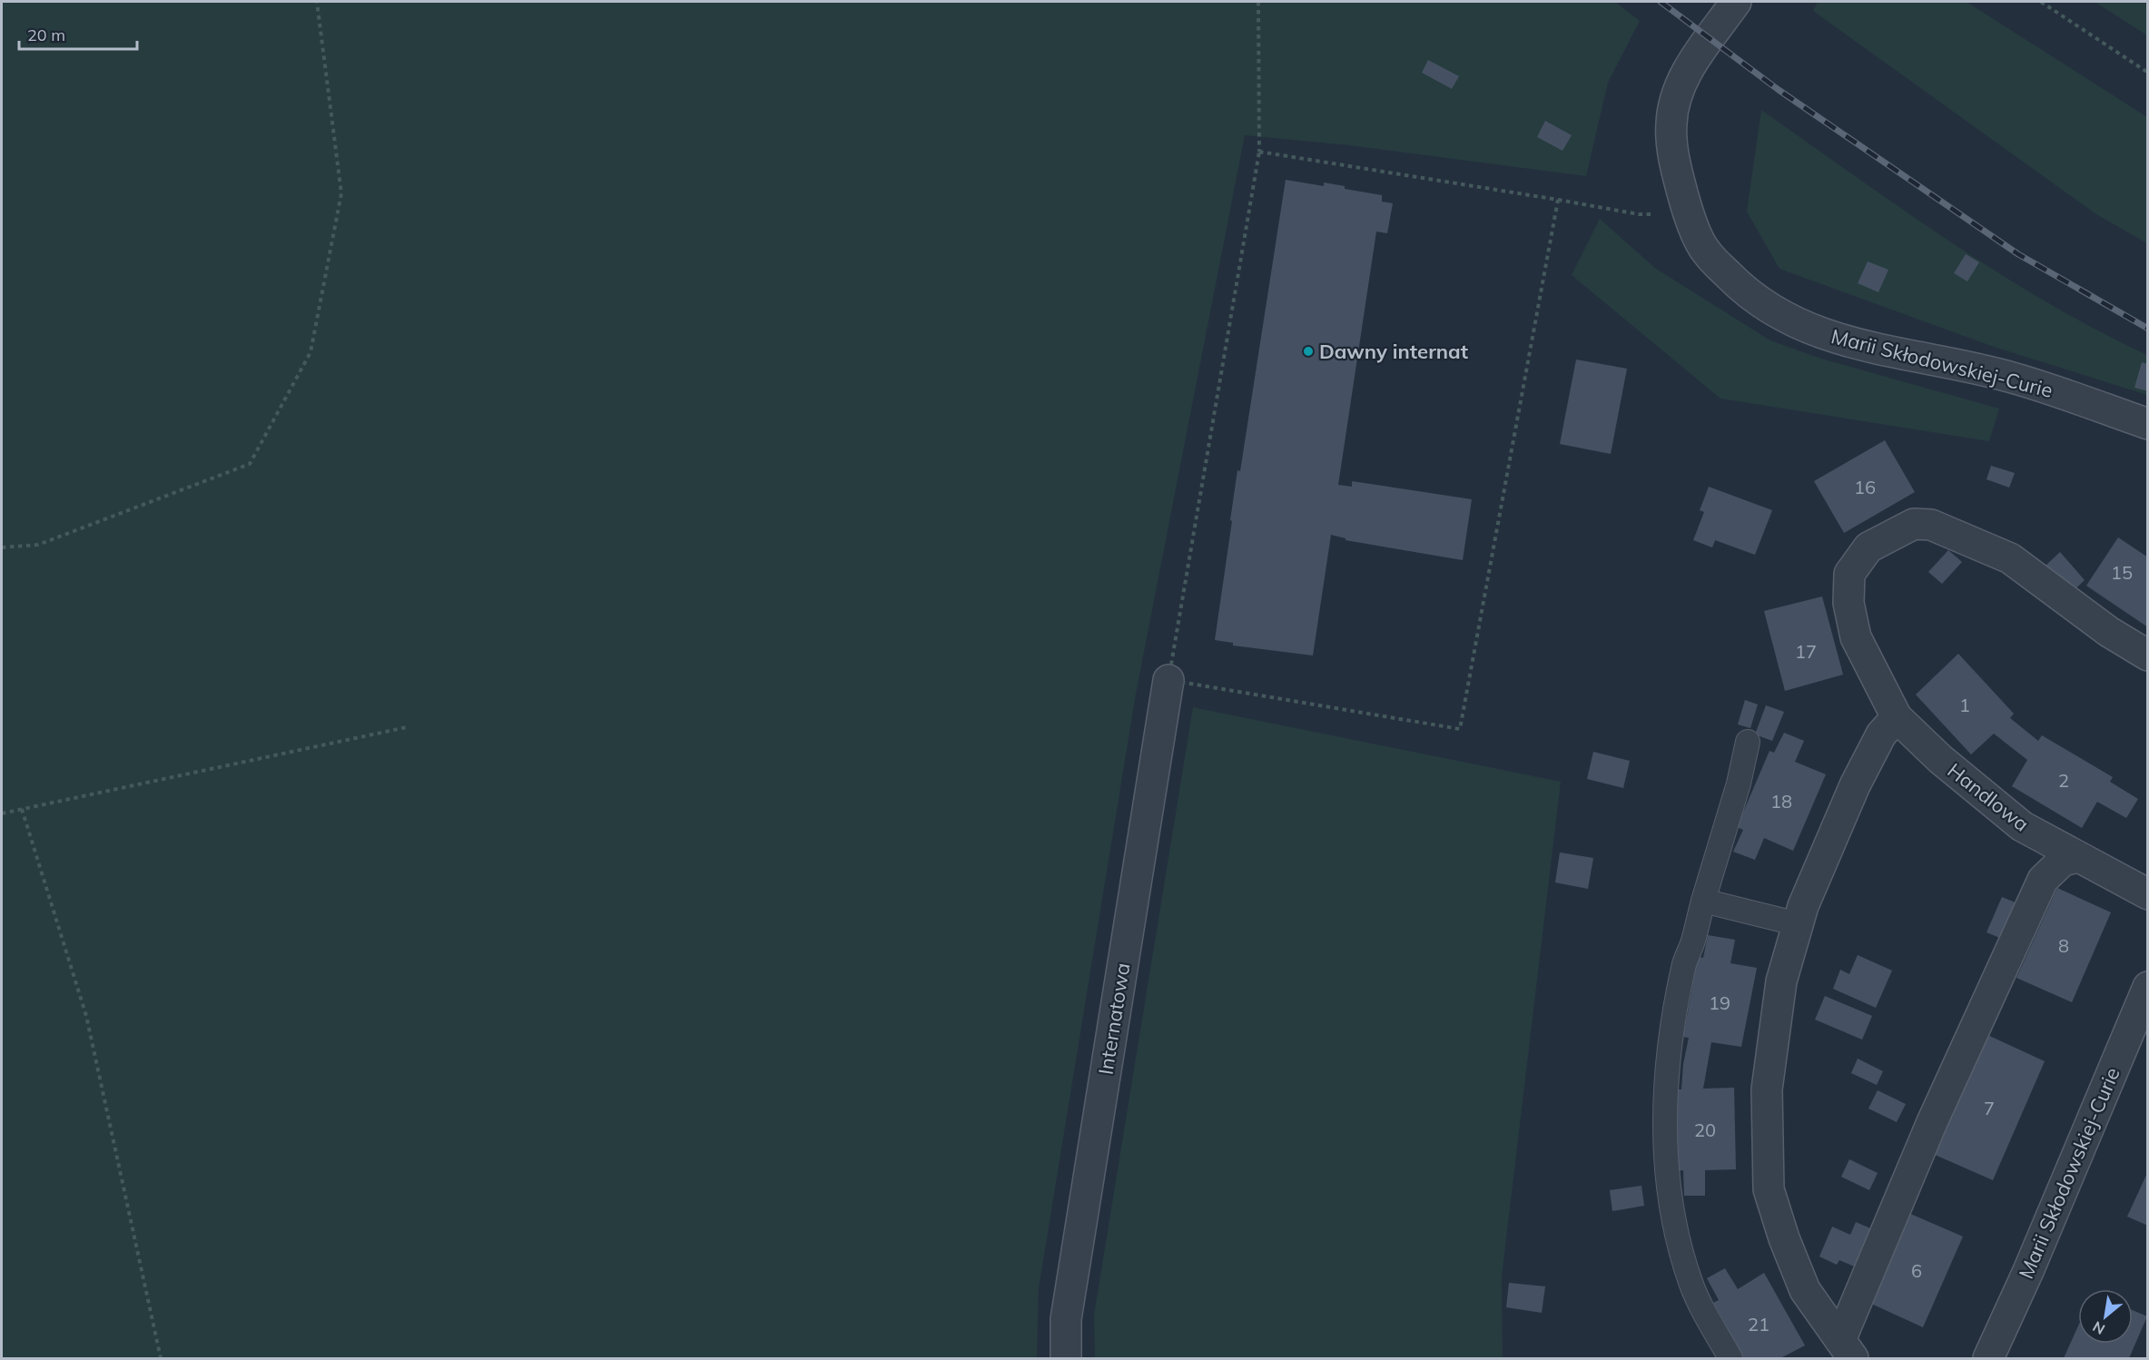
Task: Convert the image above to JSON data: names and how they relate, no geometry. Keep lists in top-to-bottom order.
{
  "streets": {
    "street": ["Marii Skłodowskiej-Curie", "Handlowa", "Internatowa"]
  },
  "places": ["Dawny internat"],
  "house_numbers": [
    "16",
    "15",
    "17",
    "1",
    "2",
    "18",
    "8",
    "19",
    "7",
    "20",
    "6",
    "21"
  ],
  "scale_bar": "20 m",
  "north": "bottom left"
}
